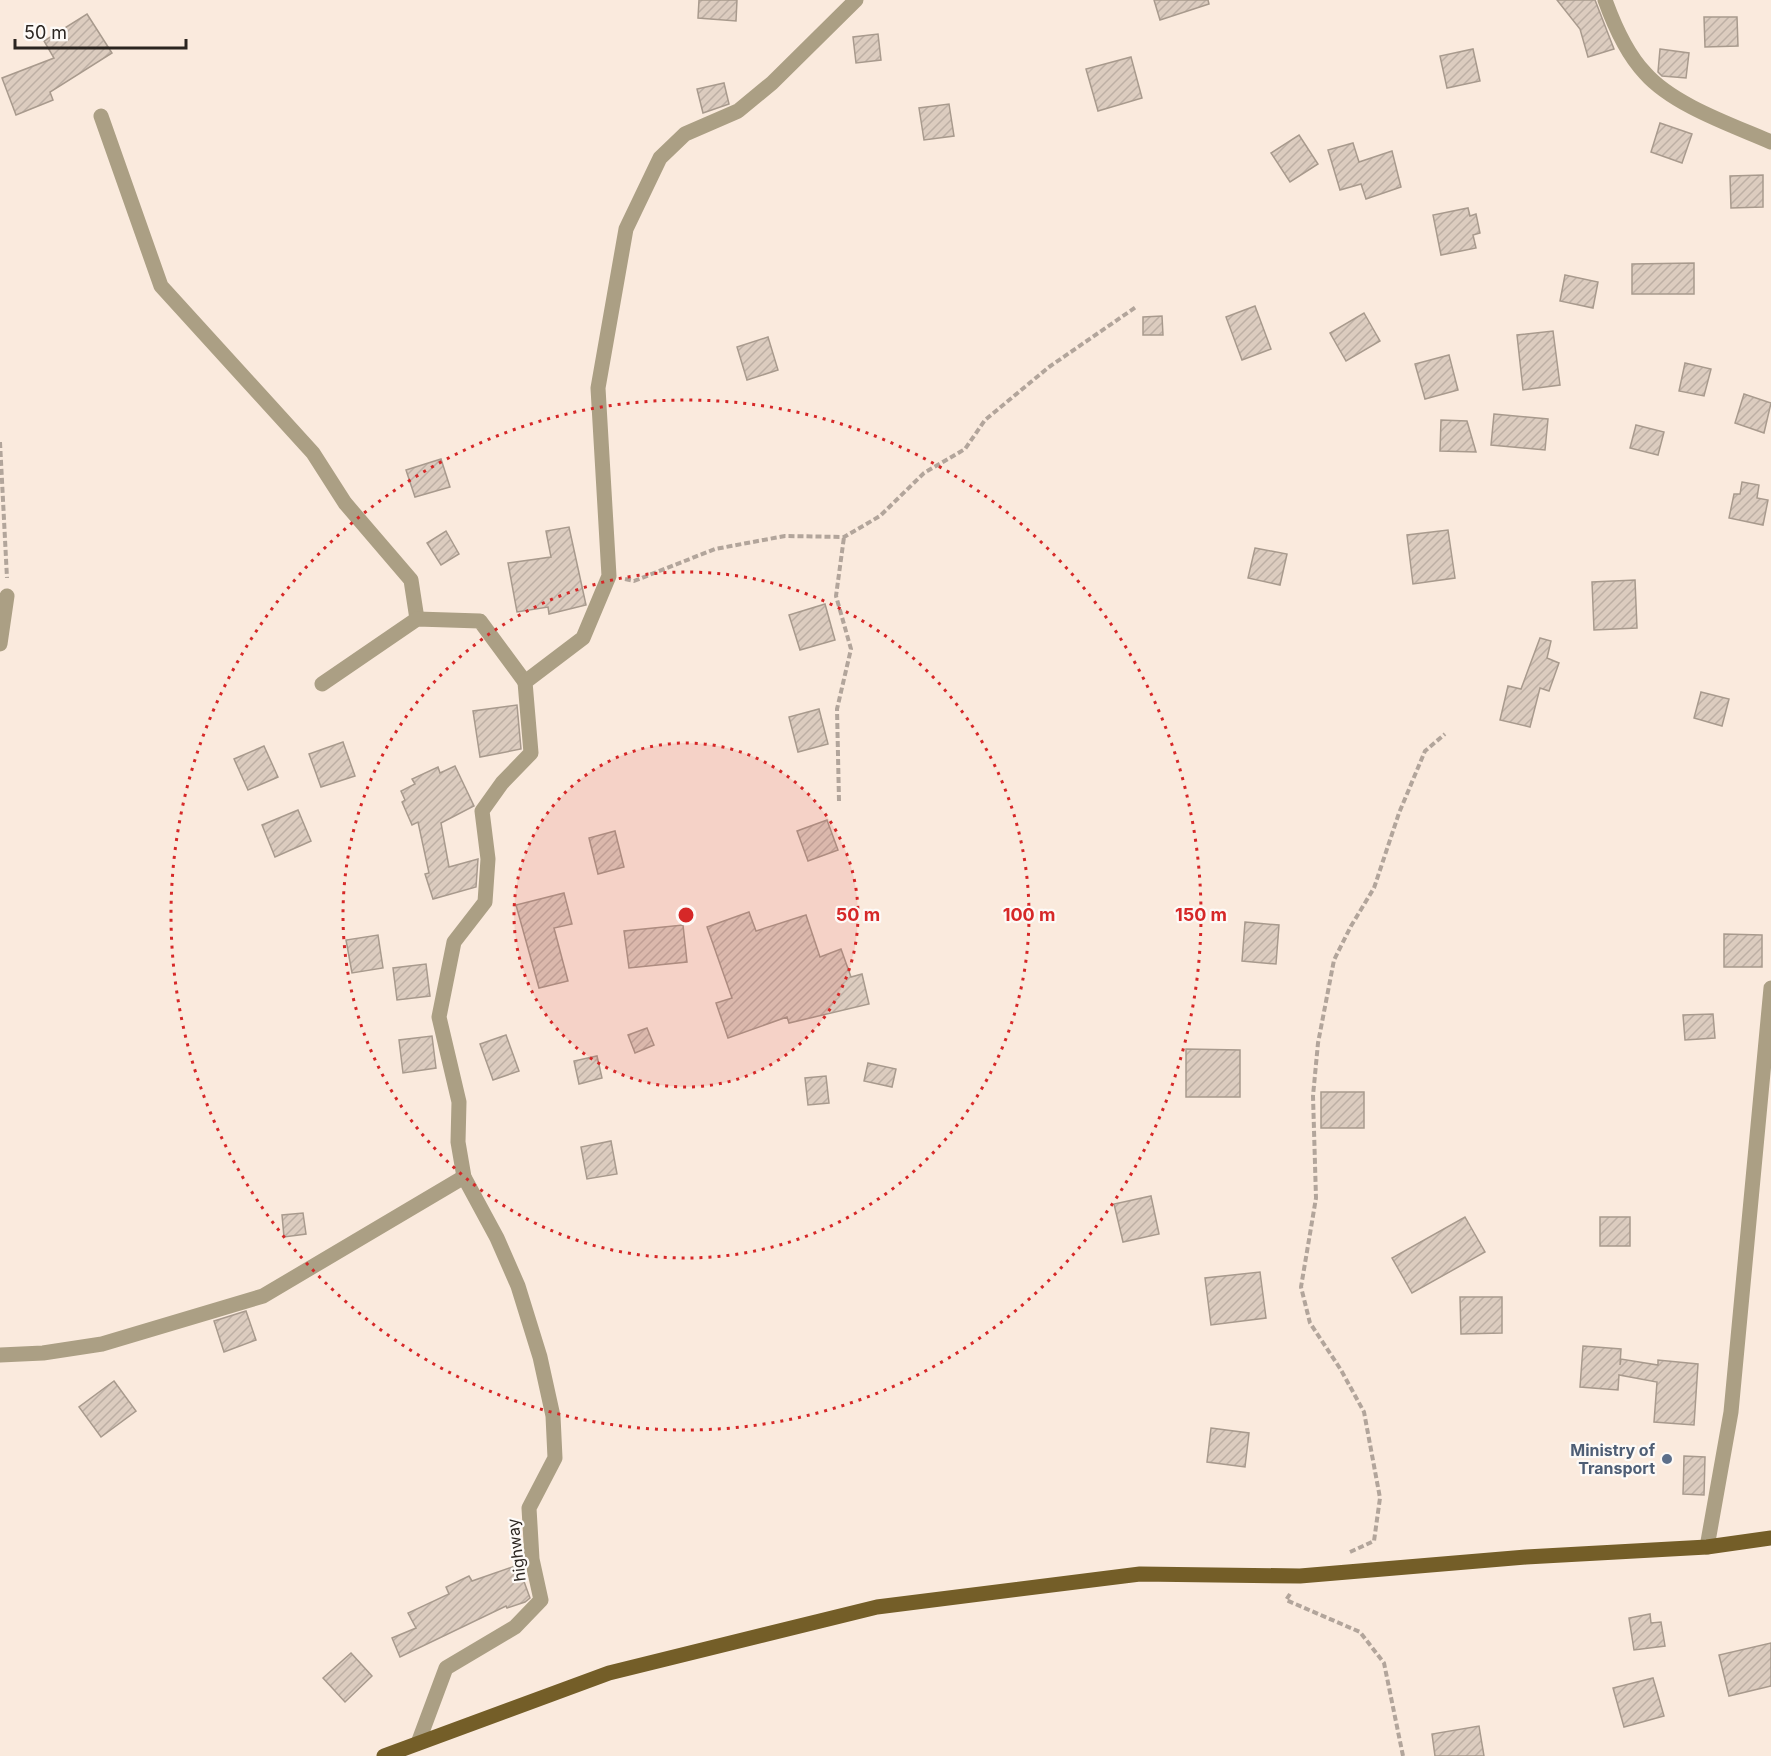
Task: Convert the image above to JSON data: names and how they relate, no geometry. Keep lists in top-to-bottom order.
{
  "streets": {
    "street": ["highway"]
  },
  "places": ["Ministry of Transport"],
  "scale_bar": "50 m",
  "rings": ["50 m", "100 m", "150 m"]
}
